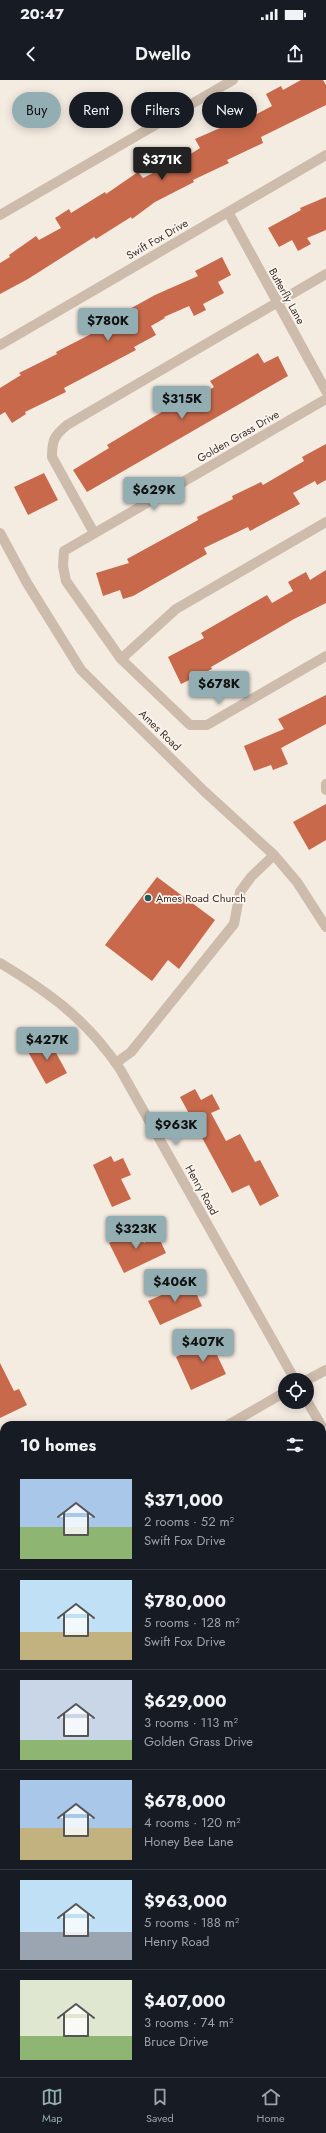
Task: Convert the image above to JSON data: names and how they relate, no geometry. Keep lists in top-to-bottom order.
{
  "streets": {
    "street": [
      "Swift Fox Drive",
      "Butterfly Lane",
      "Golden Grass Drive",
      "Ames Road",
      "Henry Road"
    ]
  },
  "crossings": [
    ["Swift Fox Drive", "Butterfly Lane"]
  ],
  "places": ["Ames Road Church"],
  "page": {
    "status": "20:47",
    "header": "Dwello",
    "chip": [
      "Buy",
      "Rent",
      "Filters",
      "New"
    ],
    "price": [
      "$371K",
      "$780K",
      "$315K",
      "$629K",
      "$678K",
      "$427K",
      "$963K",
      "$323K",
      "$406K",
      "$407K"
    ],
    "heading": "10 homes",
    "list": [
      {
        "name": "$371,000",
        "note": "2 rooms · 52 m² · Swift Fox Drive"
      },
      {
        "name": "$780,000",
        "note": "5 rooms · 128 m² · Swift Fox Drive"
      },
      {
        "name": "$629,000",
        "note": "3 rooms · 113 m² · Golden Grass Drive"
      },
      {
        "name": "$678,000",
        "note": "4 rooms · 120 m² · Honey Bee Lane"
      },
      {
        "name": "$963,000",
        "note": "5 rooms · 188 m² · Henry Road"
      },
      {
        "name": "$407,000",
        "note": "3 rooms · 74 m² · Bruce Drive"
      }
    ],
    "tabs": ["Map", "Saved", "Home"]
  }
}
